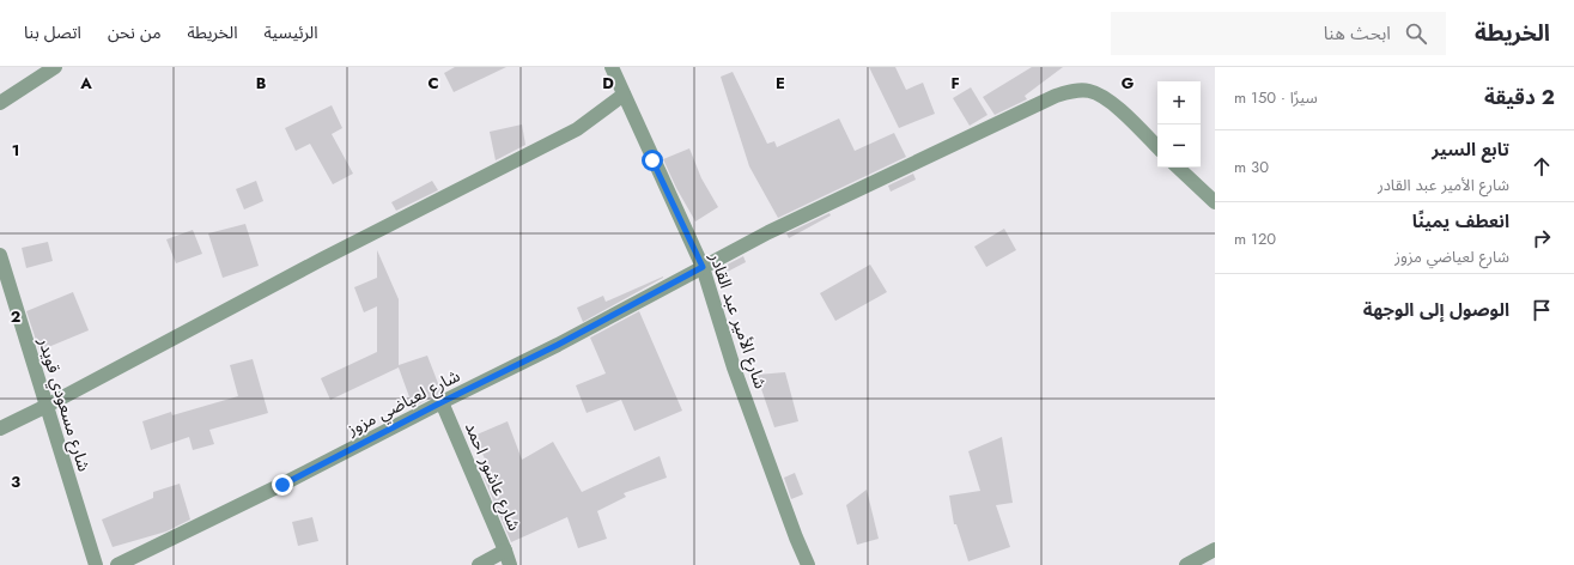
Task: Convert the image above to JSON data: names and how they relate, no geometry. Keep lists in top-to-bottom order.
{
  "streets": {
    "street": [
      "شارع الأمير عبد القادر",
      "شارع لعياضي مزوز",
      "شارع مسعودي قويدر",
      "شارع عاشور احمد"
    ]
  },
  "crossings": [
    ["شارع الأمير عبد القادر", "شارع لعياضي مزوز"],
    ["شارع لعياضي مزوز", "شارع عاشور احمد"]
  ],
  "page": {
    "header": "الخريطة",
    "search": "ابحث هنا",
    "nav": [
      "الرئيسية",
      "الخريطة",
      "من نحن",
      "اتصل بنا"
    ],
    "heading": ["2 دقيقة", "سيرًا · 150 m"],
    "map_buttons": ["+", "−"],
    "list": [
      ["تابع السير", "شارع الأمير عبد القادر", "30 m"],
      ["انعطف يمينًا", "شارع لعياضي مزوز", "120 m"],
      "الوصول إلى الوجهة"
    ]
  },
  "grid": {
    "columns": [
      "A",
      "B",
      "C",
      "D",
      "E",
      "F",
      "G"
    ],
    "rows": ["1", "2", "3"]
  }
}
